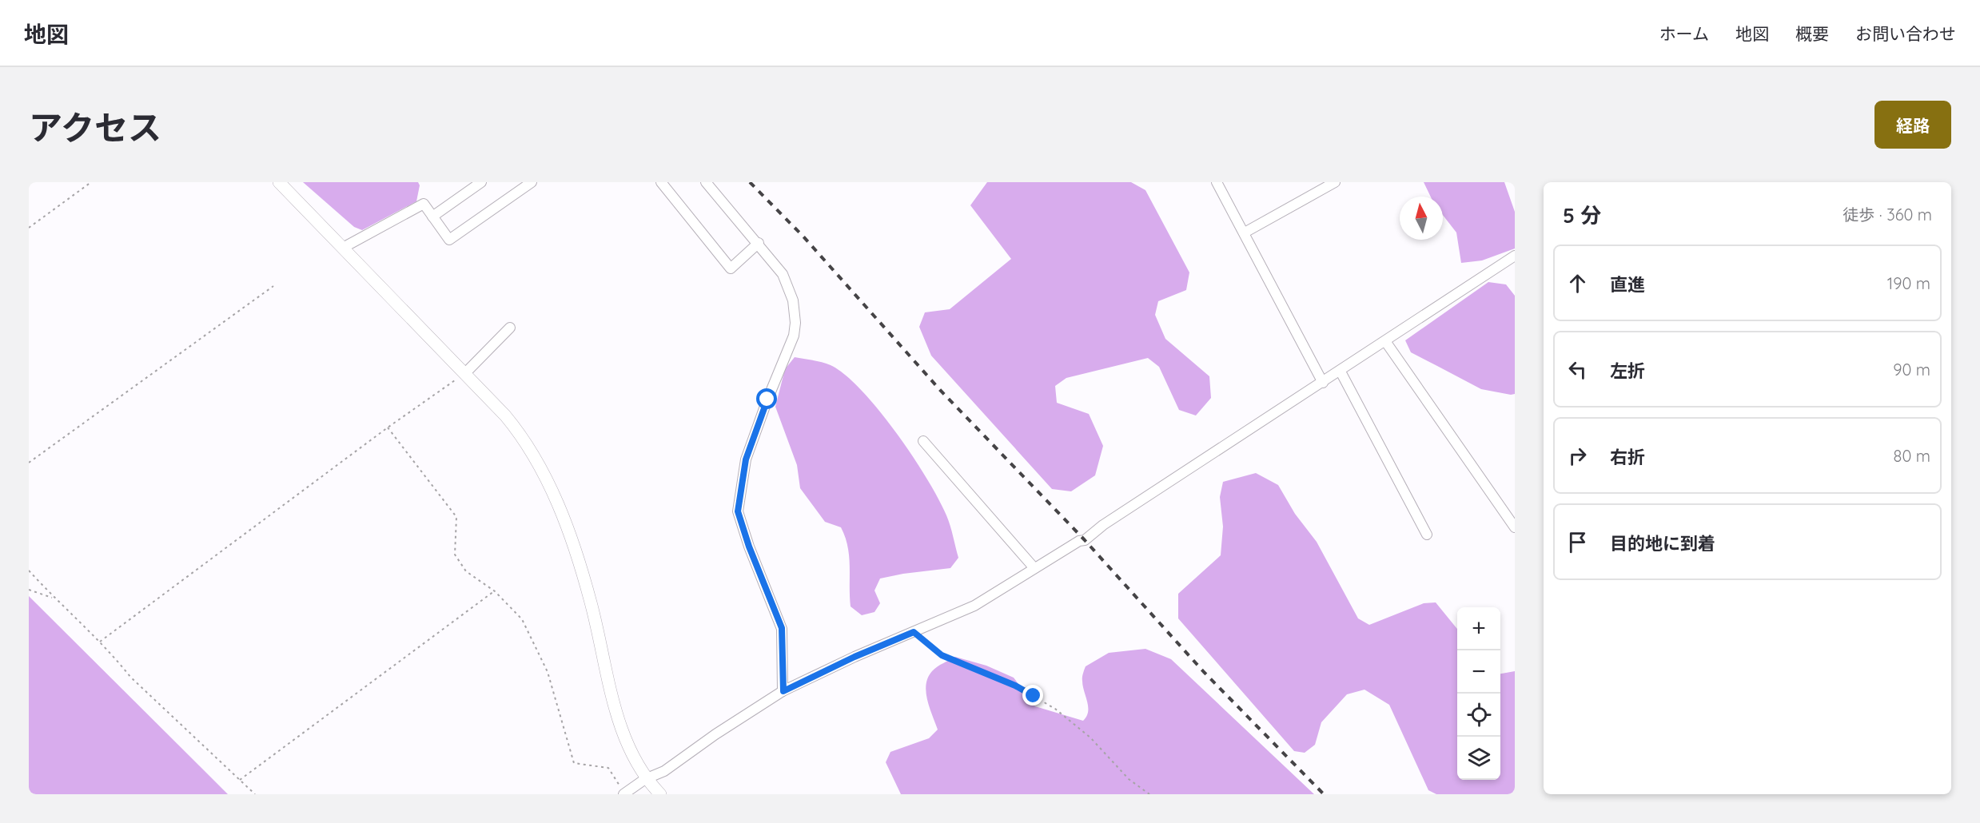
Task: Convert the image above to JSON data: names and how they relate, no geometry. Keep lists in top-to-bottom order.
{
  "north": "top",
  "page": {
    "header": "地図",
    "nav": [
      "ホーム",
      "地図",
      "概要",
      "お問い合わせ"
    ],
    "title": "アクセス",
    "buttons": "経路",
    "heading": ["5 分", "徒歩 · 360 m"],
    "list": [
      ["直進", "190 m"],
      ["左折", "90 m"],
      ["右折", "80 m"],
      "目的地に到着"
    ],
    "map_buttons": ["+", "−"]
  }
}
